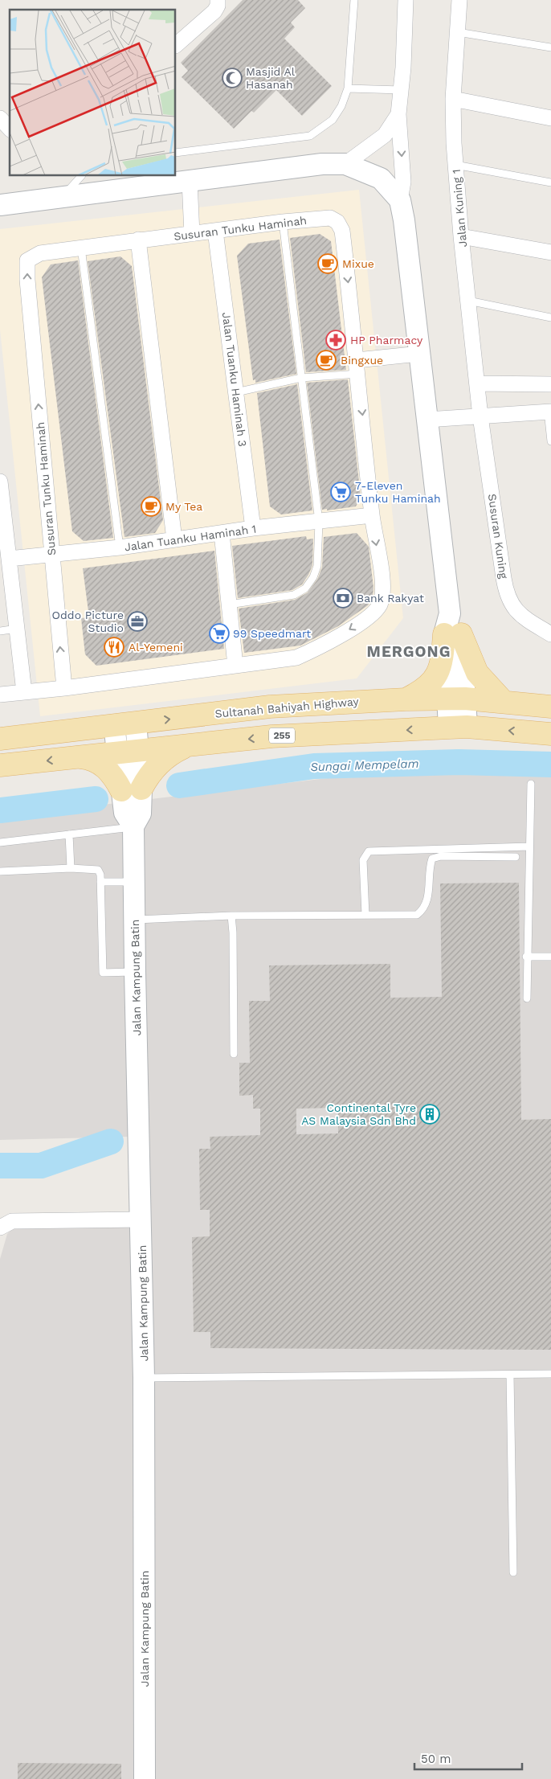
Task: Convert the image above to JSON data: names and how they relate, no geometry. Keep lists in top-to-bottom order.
{
  "streets": {
    "main road": ["Sultanah Bahiyah Highway", "255"],
    "street": [
      "Jalan Kuning 1",
      "Susuran Tunku Haminah",
      "Jalan Tuanku Haminah 3",
      "Susuran Kuning",
      "Jalan Tuanku Haminah 1",
      "Jalan Kampung Batin"
    ]
  },
  "crossings": [
    ["Jalan Kuning 1", "Susuran Kuning"],
    ["Susuran Tunku Haminah", "Jalan Tuanku Haminah 3"],
    ["Susuran Tunku Haminah", "Jalan Tuanku Haminah 1"],
    ["Jalan Tuanku Haminah 3", "Jalan Tuanku Haminah 1"],
    ["Sultanah Bahiyah Highway", "Jalan Kampung Batin"],
    ["255", "Jalan Kampung Batin"]
  ],
  "districts": ["MERGONG"],
  "water": ["Sungai Mempelam"],
  "places": {
    "mosque": ["Masjid Al Hasanah"],
    "cafe": ["Mixue", "Bingxue", "My Tea"],
    "pharmacy": ["HP Pharmacy"],
    "supermarket": ["7-Eleven Tunku Haminah", "99 Speedmart"],
    "bank": ["Bank Rakyat"],
    "office": ["Oddo Picture Studio"],
    "restaurant": ["Al-Yemeni"],
    "building": ["Continental Tyre AS Malaysia Sdn Bhd"]
  },
  "scale_bar": "50 m"
}
